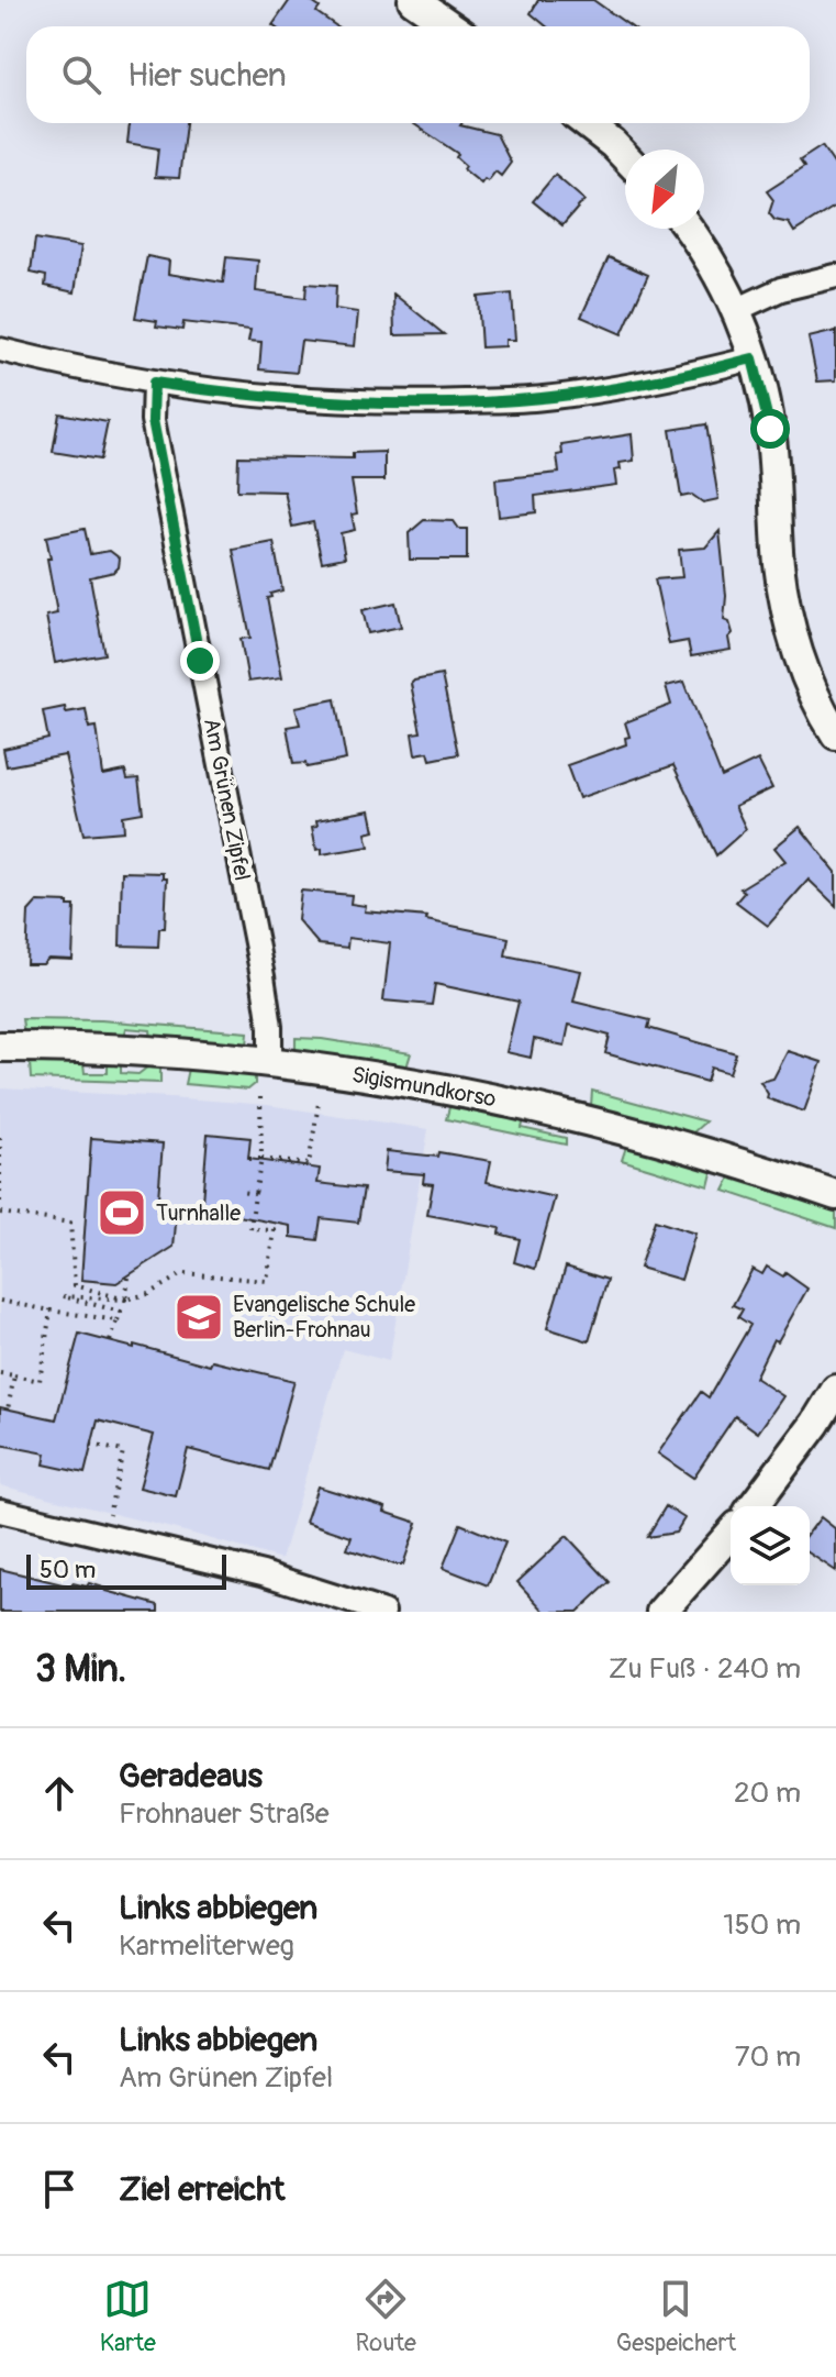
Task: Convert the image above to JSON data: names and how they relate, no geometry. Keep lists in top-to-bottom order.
{
  "streets": {
    "street": ["Am Grünen Zipfel", "Sigismundkorso"]
  },
  "crossings": [
    ["Am Grünen Zipfel", "Sigismundkorso"]
  ],
  "places": {
    "sports": ["Turnhalle"],
    "school or university": ["Evangelische Schule Berlin-Frohnau"]
  },
  "scale_bar": "50 m",
  "north": "bottom left",
  "page": {
    "search": "Hier suchen",
    "scale": "50 m",
    "heading": ["3 Min.", "Zu Fuß · 240 m"],
    "list": [
      ["Geradeaus", "Frohnauer Straße", "20 m"],
      ["Links abbiegen", "Karmeliterweg", "150 m"],
      ["Links abbiegen", "Am Grünen Zipfel", "70 m"],
      "Ziel erreicht"
    ],
    "nav": ["Karte", "Route", "Gespeichert"]
  }
}
